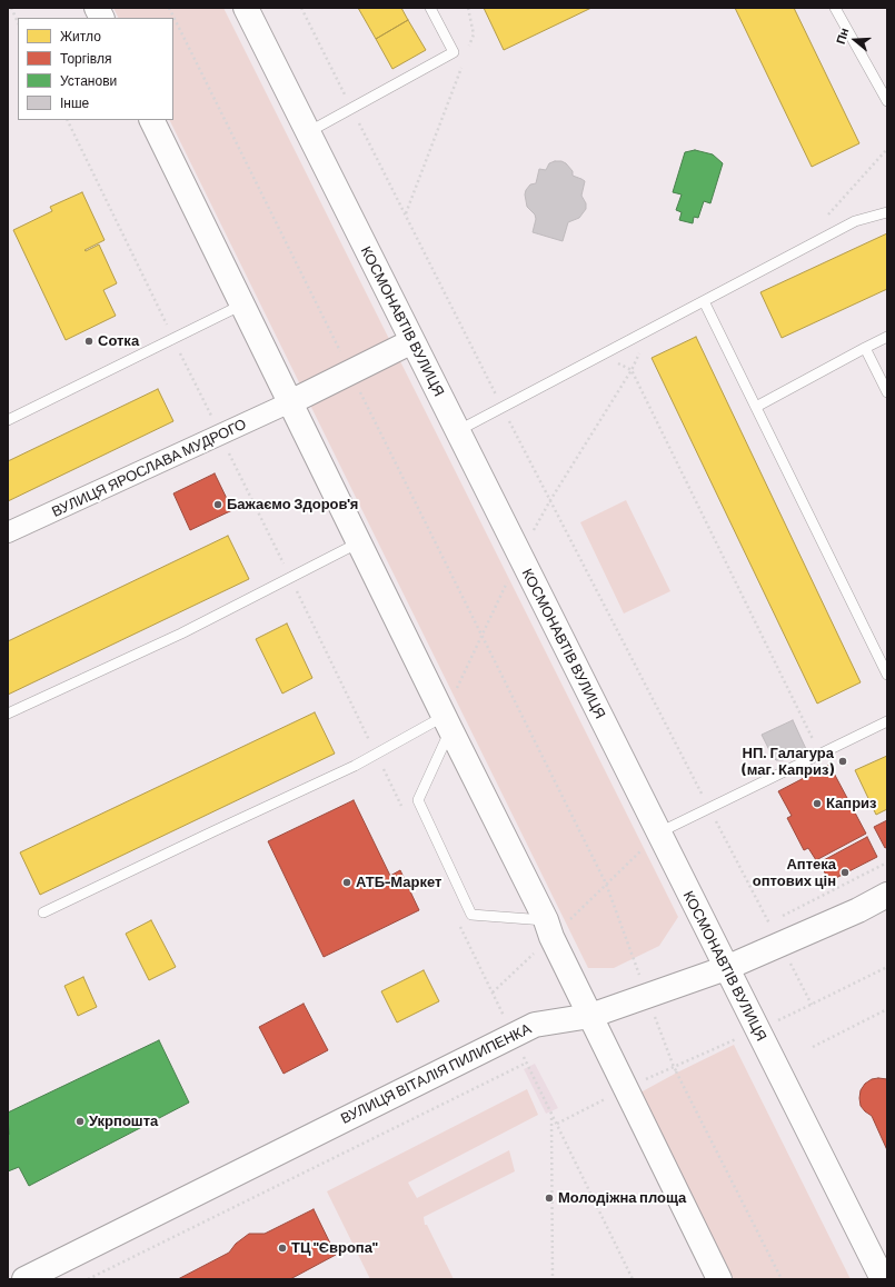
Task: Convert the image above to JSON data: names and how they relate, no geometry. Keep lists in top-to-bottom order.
{
  "streets": {
    "street": ["КОСМОНАВТІВ ВУЛИЦЯ", "ВУЛИЦЯ ЯРОСЛАВА МУДРОГО", "ВУЛИЦЯ ВІТАЛІЯ ПИЛИПЕНКА"]
  },
  "crossings": [
    ["КОСМОНАВТІВ ВУЛИЦЯ", "ВУЛИЦЯ ВІТАЛІЯ ПИЛИПЕНКА"]
  ],
  "places": [
    "Сотка",
    "Бажаємо Здоров'я",
    "НП. Галагура (маг. Каприз)",
    "Каприз",
    "Аптека оптових цін",
    "АТБ-Маркет",
    "Укрпошта",
    "Молодіжна площа",
    "ТЦ \"Європа\""
  ],
  "legend": [
    "Житло",
    "Торгівля",
    "Установи",
    "Інше"
  ],
  "north": "left"
}
